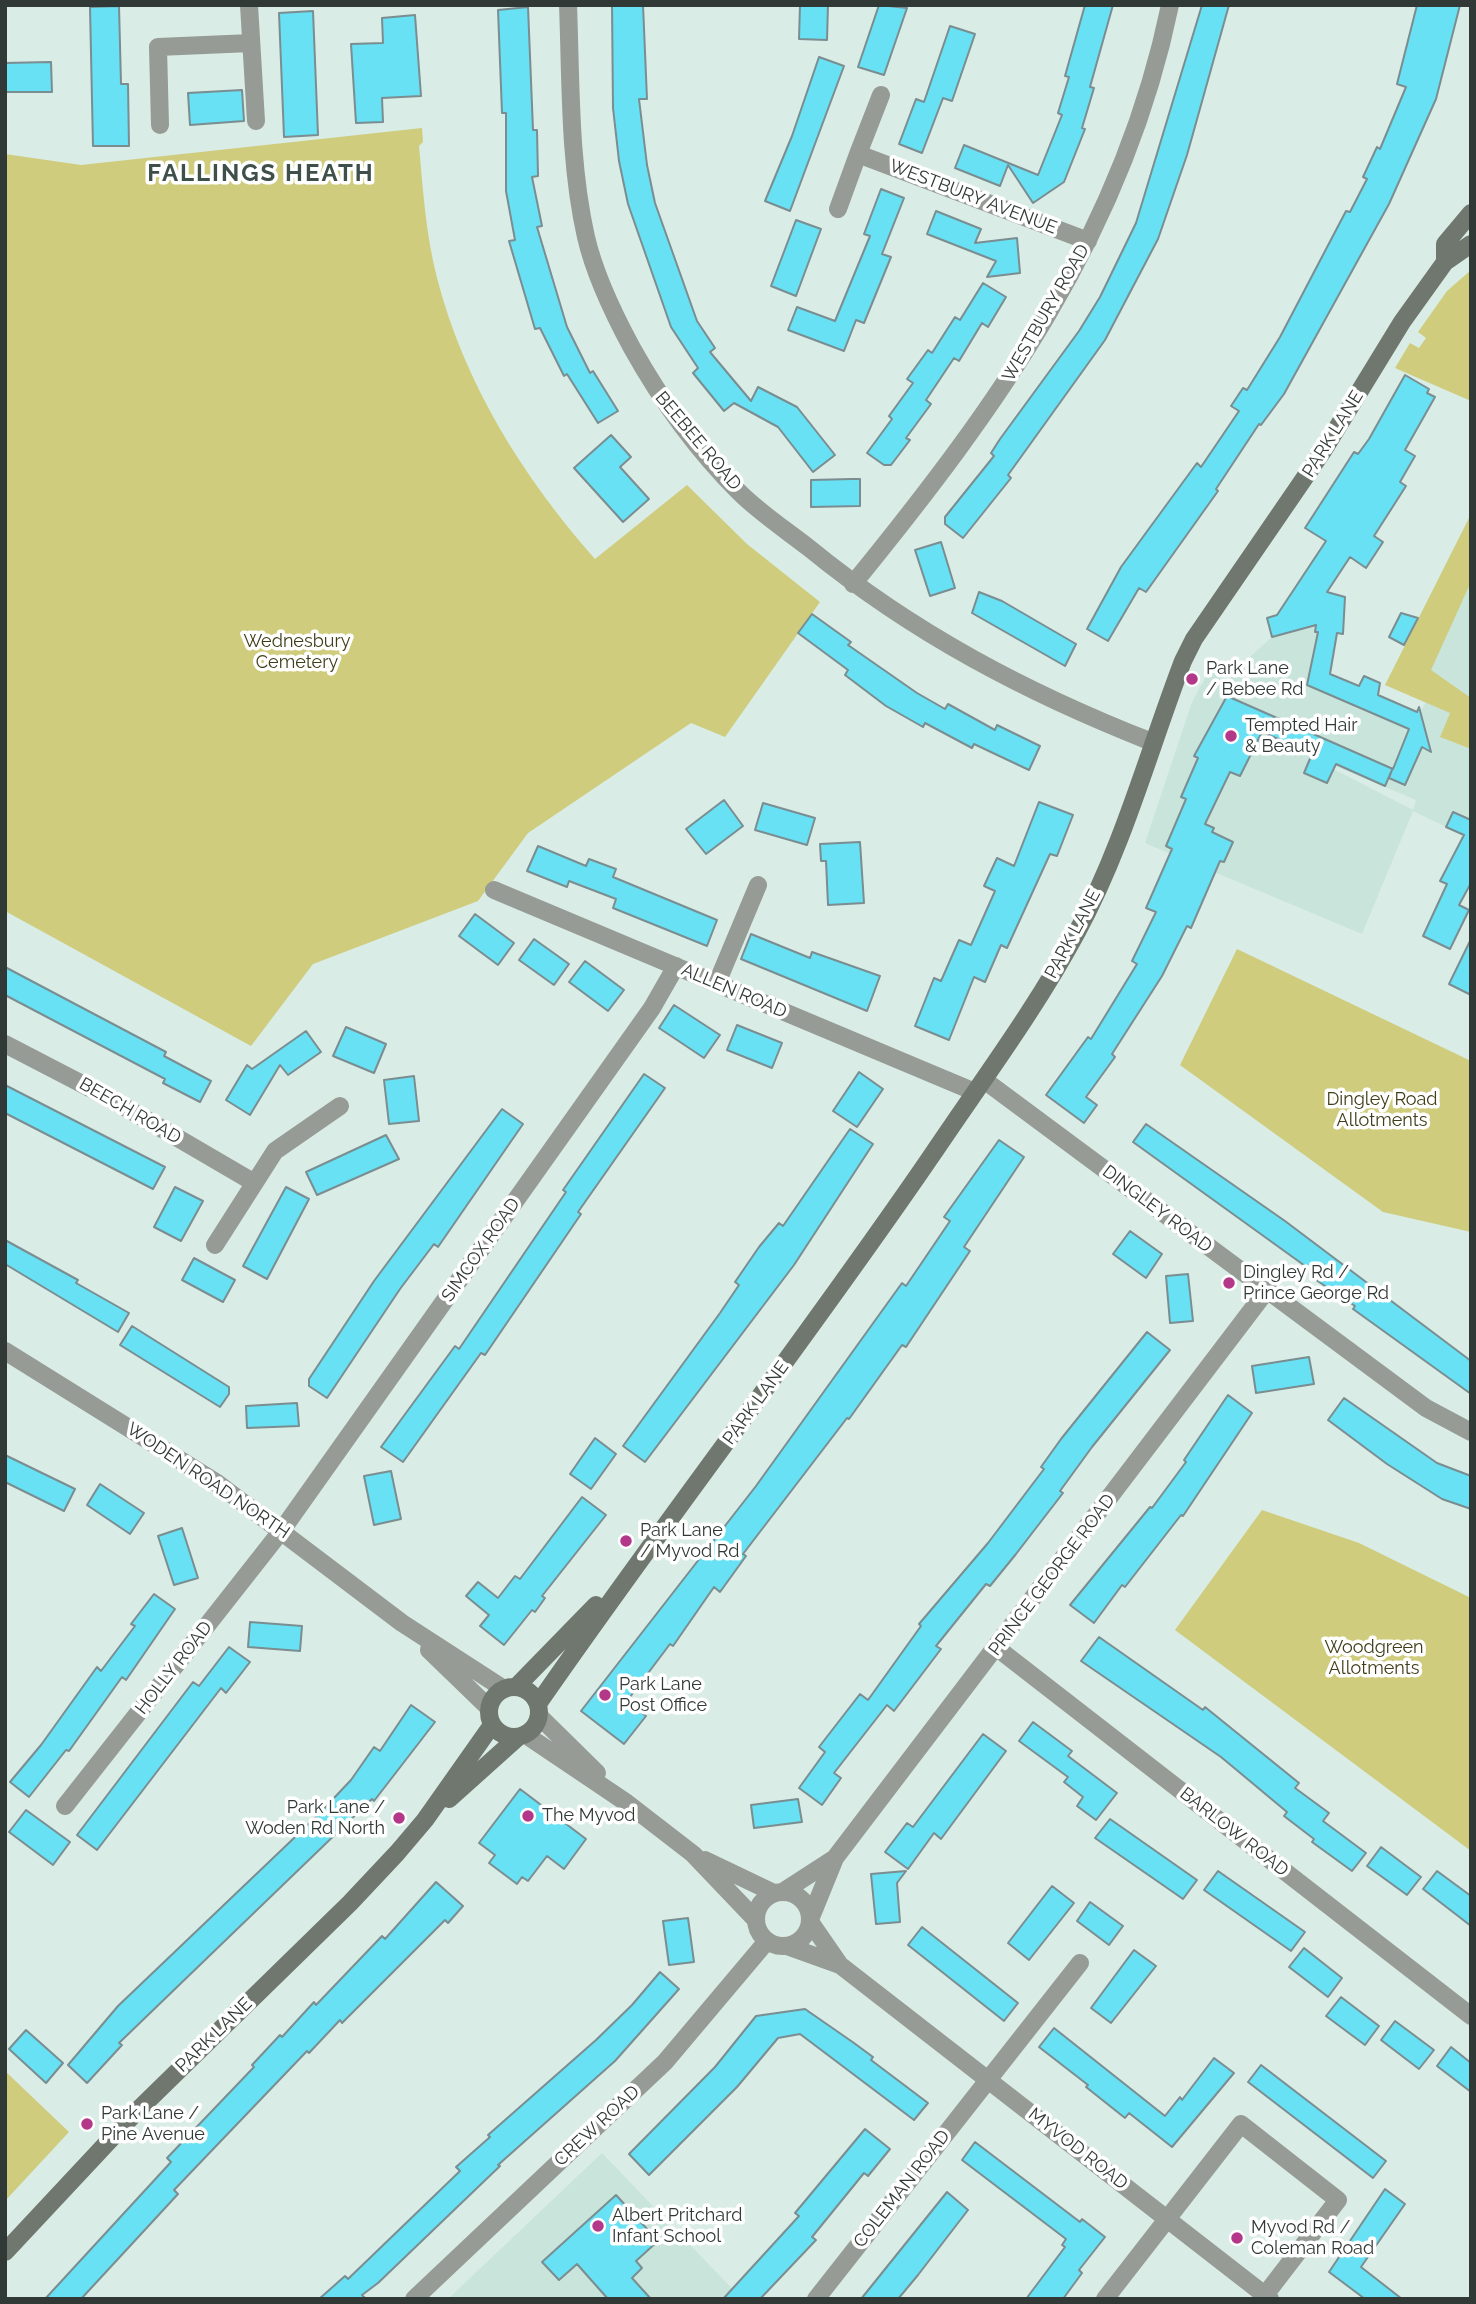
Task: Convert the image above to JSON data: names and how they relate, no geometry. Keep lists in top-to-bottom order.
{
  "streets": {
    "main road": ["PARK LANE"],
    "street": [
      "WESTBURY AVENUE",
      "WESTBURY ROAD",
      "BEEBEE ROAD",
      "ALLEN ROAD",
      "BEECH ROAD",
      "DINGLEY ROAD",
      "SIMCOX ROAD",
      "WODEN ROAD NORTH",
      "PRINCE GEORGE ROAD",
      "HOLLY ROAD",
      "BARLOW ROAD",
      "CREW ROAD",
      "MYVOD ROAD",
      "COLEMAN ROAD"
    ]
  },
  "crossings": [
    ["WESTBURY AVENUE", "WESTBURY ROAD"],
    ["WESTBURY ROAD", "BEEBEE ROAD"],
    ["PARK LANE", "BEEBEE ROAD"],
    ["PARK LANE", "ALLEN ROAD"],
    ["PARK LANE", "DINGLEY ROAD"],
    ["PARK LANE", "WODEN ROAD NORTH"],
    ["ALLEN ROAD", "DINGLEY ROAD"],
    ["ALLEN ROAD", "SIMCOX ROAD"],
    ["DINGLEY ROAD", "PRINCE GEORGE ROAD"],
    ["SIMCOX ROAD", "WODEN ROAD NORTH"],
    ["SIMCOX ROAD", "HOLLY ROAD"],
    ["WODEN ROAD NORTH", "HOLLY ROAD"],
    ["PRINCE GEORGE ROAD", "BARLOW ROAD"],
    ["PRINCE GEORGE ROAD", "CREW ROAD"],
    ["PRINCE GEORGE ROAD", "MYVOD ROAD"],
    ["CREW ROAD", "MYVOD ROAD"],
    ["MYVOD ROAD", "COLEMAN ROAD"]
  ],
  "districts": ["FALLINGS HEATH"],
  "parks": ["Wednesbury Cemetery", "Dingley Road Allotments", "Woodgreen Allotments"],
  "places": [
    "Park Lane / Bebee Rd",
    "Tempted Hair & Beauty",
    "Dingley Rd / Prince George Rd",
    "Park Lane / Myvod Rd",
    "Park Lane Post Office",
    "The Myvod",
    "Park Lane / Woden Rd North",
    "Park Lane / Pine Avenue",
    "Albert Pritchard Infant School",
    "Myvod Rd / Coleman Road"
  ]
}
